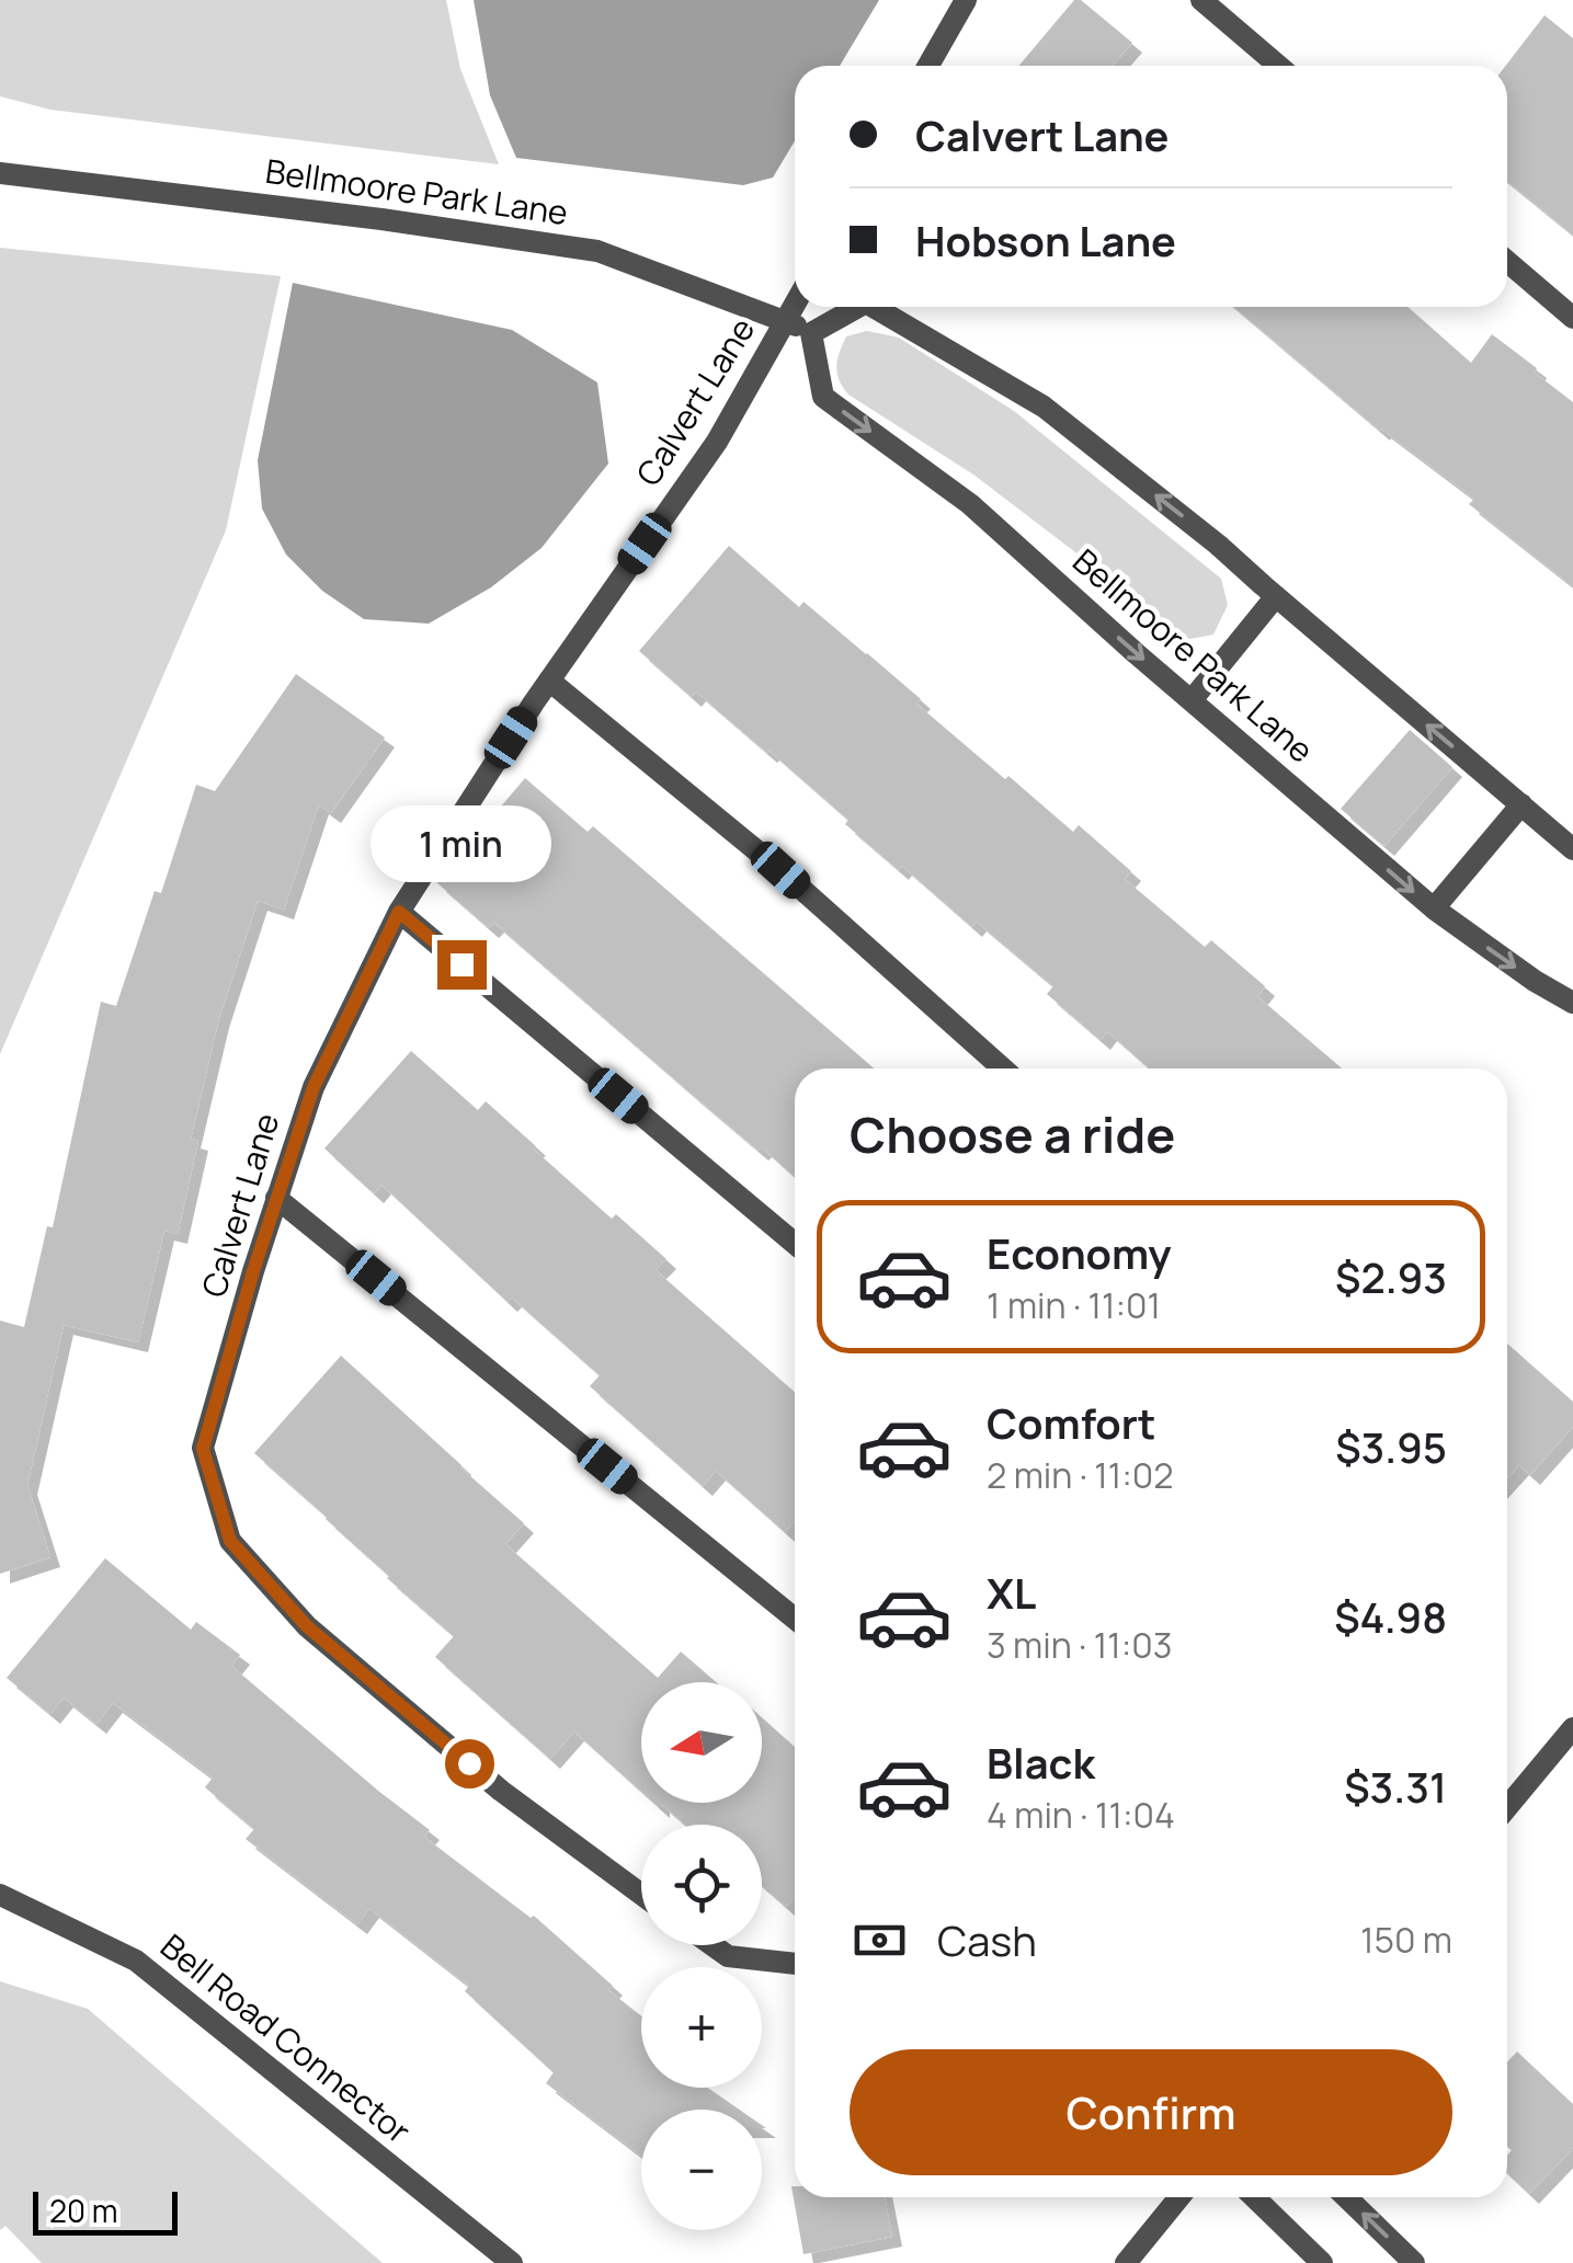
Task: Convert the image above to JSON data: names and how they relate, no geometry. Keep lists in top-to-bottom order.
{
  "streets": {
    "street": ["Bellmoore Park Lane", "Calvert Lane", "Bell Road Connector"]
  },
  "crossings": [
    ["Bellmoore Park Lane", "Calvert Lane"]
  ],
  "scale_bar": "20 m",
  "north": "left",
  "page": {
    "banner": ["Calvert Lane", "Hobson Lane"],
    "bubble": "1 min",
    "heading": "Choose a ride",
    "list": [
      {
        "name": "Economy",
        "note": "1 min · 11:01",
        "value": "$2.93"
      },
      {
        "name": "Comfort",
        "note": "2 min · 11:02",
        "value": "$3.95"
      },
      {
        "name": "XL",
        "note": "3 min · 11:03",
        "value": "$4.98"
      },
      {
        "name": "Black",
        "note": "4 min · 11:04",
        "value": "$3.31"
      }
    ],
    "map_buttons": ["+", "−"],
    "pay": ["Cash", "150 m"],
    "buttons": "Confirm",
    "scale": "20 m"
  }
}
